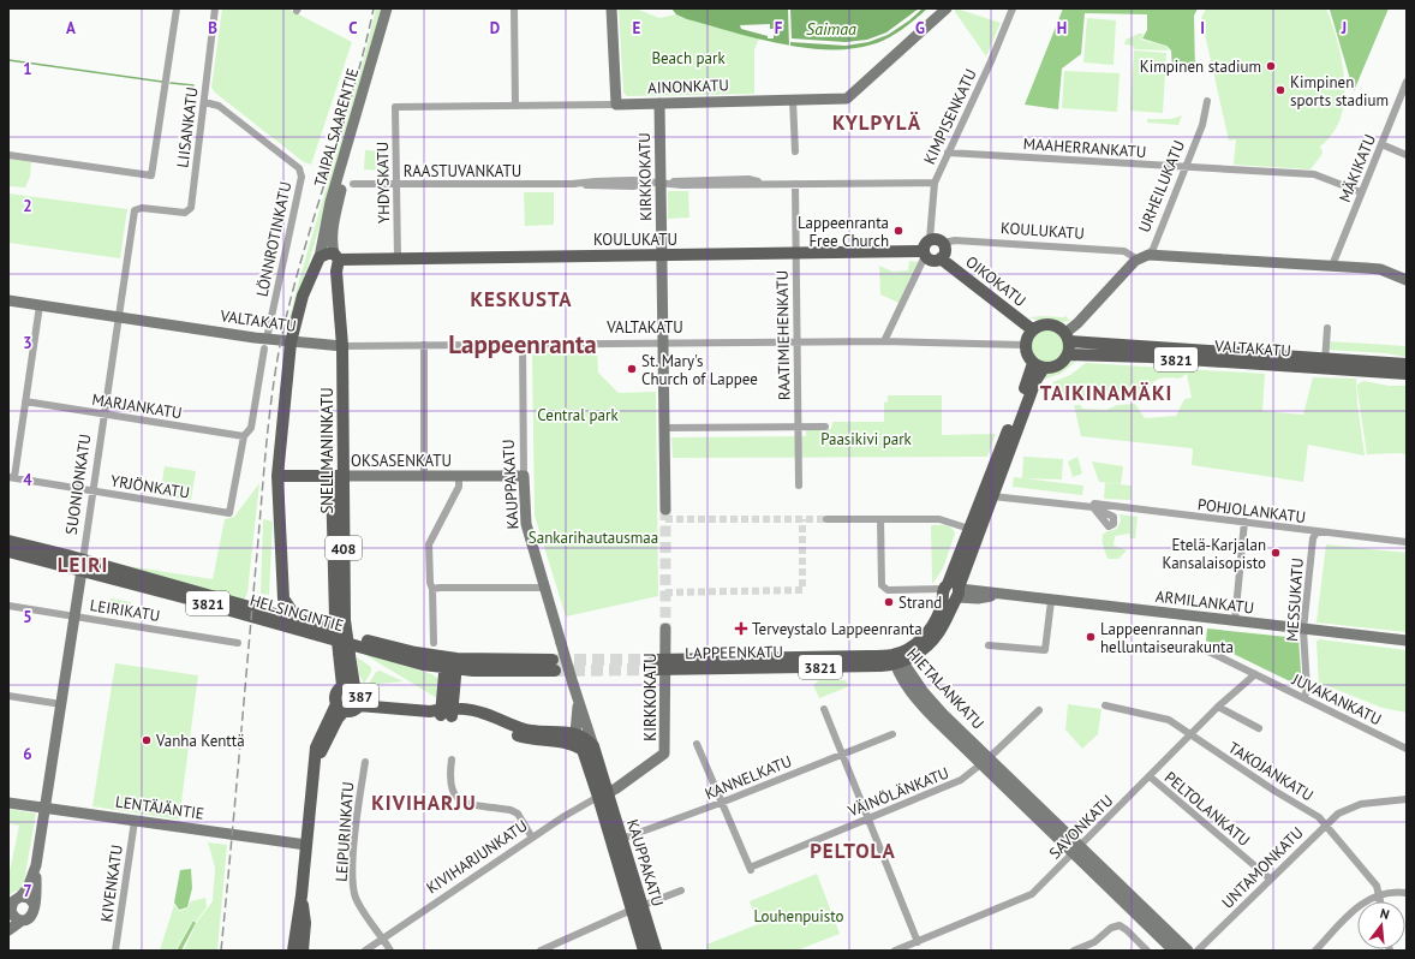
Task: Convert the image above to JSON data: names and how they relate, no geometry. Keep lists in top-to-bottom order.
{
  "streets": {
    "main road": [
      "TAIPALSAARENTIE",
      "KOULUKATU",
      "OIKOKATU",
      "VALTAKATU",
      "3821",
      "SNELLMANINKATU",
      "OKSASENKATU",
      "KAUPPAKATU",
      "408",
      "HELSINGINTIE",
      "LAPPEENKATU",
      "387"
    ],
    "street": [
      "AINONKATU",
      "KIMPISENKATU",
      "LIISANKATU",
      "MAAHERRANKATU",
      "MÄKIKATU",
      "RAASTUVANKATU",
      "KIRKKOKATU",
      "YHDYSKATU",
      "URHEILUKATU",
      "LÖNNROTINKATU",
      "RAATIMIEHENKATU",
      "MARJANKATU",
      "SUONIONKATU",
      "YRJÖNKATU",
      "POHJOLANKATU",
      "MESSUKATU",
      "ARMILANKATU",
      "LEIRIKATU",
      "HIETALANKATU",
      "JUVAKANKATU",
      "TAKOJANKATU",
      "KANNELKATU",
      "VÄINÖLÄNKATU",
      "LENTÄJÄNTIE",
      "PELTOLANKATU",
      "SAVONKATU",
      "LEIPURINKATU",
      "KIVIHARJUNKATU",
      "UNTAMONKATU",
      "KIVENKATU"
    ]
  },
  "crossings": [
    ["AINONKATU", "KIRKKOKATU"],
    ["AINONKATU", "YHDYSKATU"],
    ["KIMPISENKATU", "MAAHERRANKATU"],
    ["KIMPISENKATU", "RAASTUVANKATU"],
    ["KIMPISENKATU", "KOULUKATU"],
    ["KIMPISENKATU", "OIKOKATU"],
    ["LIISANKATU", "LÖNNROTINKATU"],
    ["LIISANKATU", "SUONIONKATU"],
    ["TAIPALSAARENTIE", "KOULUKATU"],
    ["TAIPALSAARENTIE", "VALTAKATU"],
    ["TAIPALSAARENTIE", "SNELLMANINKATU"],
    ["TAIPALSAARENTIE", "OKSASENKATU"],
    ["MAAHERRANKATU", "MÄKIKATU"],
    ["MAAHERRANKATU", "URHEILUKATU"],
    ["MÄKIKATU", "KOULUKATU"],
    ["RAASTUVANKATU", "KIRKKOKATU"],
    ["RAASTUVANKATU", "YHDYSKATU"],
    ["RAASTUVANKATU", "RAATIMIEHENKATU"],
    ["KIRKKOKATU", "KOULUKATU"],
    ["KIRKKOKATU", "VALTAKATU"],
    ["KIRKKOKATU", "KAUPPAKATU"],
    ["KIRKKOKATU", "LAPPEENKATU"],
    ["KIRKKOKATU", "KIVIHARJUNKATU"],
    ["YHDYSKATU", "KOULUKATU"],
    ["URHEILUKATU", "KOULUKATU"],
    ["URHEILUKATU", "OIKOKATU"],
    ["URHEILUKATU", "VALTAKATU"],
    ["URHEILUKATU", "3821"],
    ["URHEILUKATU", "LAPPEENKATU"],
    ["KOULUKATU", "OIKOKATU"],
    ["KOULUKATU", "RAATIMIEHENKATU"],
    ["KOULUKATU", "SNELLMANINKATU"],
    ["LÖNNROTINKATU", "VALTAKATU"],
    ["LÖNNROTINKATU", "MARJANKATU"],
    ["LÖNNROTINKATU", "YRJÖNKATU"],
    ["OIKOKATU", "VALTAKATU"],
    ["OIKOKATU", "3821"],
    ["OIKOKATU", "LAPPEENKATU"],
    ["VALTAKATU", "RAATIMIEHENKATU"],
    ["VALTAKATU", "3821"],
    ["VALTAKATU", "SNELLMANINKATU"],
    ["VALTAKATU", "SUONIONKATU"],
    ["VALTAKATU", "KAUPPAKATU"],
    ["VALTAKATU", "LAPPEENKATU"],
    ["3821", "SNELLMANINKATU"],
    ["3821", "HELSINGINTIE"],
    ["3821", "LAPPEENKATU"],
    ["MARJANKATU", "SUONIONKATU"],
    ["SNELLMANINKATU", "OKSASENKATU"],
    ["SNELLMANINKATU", "HELSINGINTIE"],
    ["SNELLMANINKATU", "387"],
    ["OKSASENKATU", "KAUPPAKATU"],
    ["SUONIONKATU", "YRJÖNKATU"],
    ["SUONIONKATU", "LEIRIKATU"],
    ["SUONIONKATU", "HELSINGINTIE"],
    ["SUONIONKATU", "LENTÄJÄNTIE"],
    ["KAUPPAKATU", "KANNELKATU"],
    ["KAUPPAKATU", "KIVIHARJUNKATU"],
    ["POHJOLANKATU", "MESSUKATU"],
    ["POHJOLANKATU", "LAPPEENKATU"],
    ["MESSUKATU", "ARMILANKATU"],
    ["MESSUKATU", "JUVAKANKATU"],
    ["ARMILANKATU", "LAPPEENKATU"],
    ["LAPPEENKATU", "HIETALANKATU"],
    ["HIETALANKATU", "VÄINÖLÄNKATU"],
    ["HIETALANKATU", "SAVONKATU"],
    ["JUVAKANKATU", "SAVONKATU"],
    ["TAKOJANKATU", "SAVONKATU"],
    ["TAKOJANKATU", "UNTAMONKATU"],
    ["KANNELKATU", "VÄINÖLÄNKATU"],
    ["LENTÄJÄNTIE", "KIVENKATU"],
    ["PELTOLANKATU", "SAVONKATU"],
    ["PELTOLANKATU", "UNTAMONKATU"],
    ["LEIPURINKATU", "KIVIHARJUNKATU"]
  ],
  "districts": [
    "KYLPYLÄ",
    "KESKUSTA",
    "Lappeenranta",
    "TAIKINAMÄKI",
    "LEIRI",
    "KIVIHARJU",
    "PELTOLA"
  ],
  "water": ["Saimaa"],
  "parks": [
    "Beach park",
    "Central park",
    "Paasikivi park",
    "Sankarihautausmaa",
    "Louhenpuisto"
  ],
  "places": {
    "other": [
      "Kimpinen stadium",
      "Kimpinen sports stadium",
      "Lappeenranta Free Church",
      "St. Mary's Church of Lappee",
      "Etelä-Karjalan Kansalaisopisto",
      "Strand",
      "Lappeenrannan helluntaiseurakunta",
      "Vanha Kenttä"
    ],
    "health": ["Terveystalo Lappeenranta"]
  },
  "north": "top",
  "grid": {
    "columns": [
      "A",
      "B",
      "C",
      "D",
      "E",
      "F",
      "G",
      "H",
      "I",
      "J"
    ],
    "rows": [
      "1",
      "2",
      "3",
      "4",
      "5",
      "6",
      "7"
    ]
  }
}
